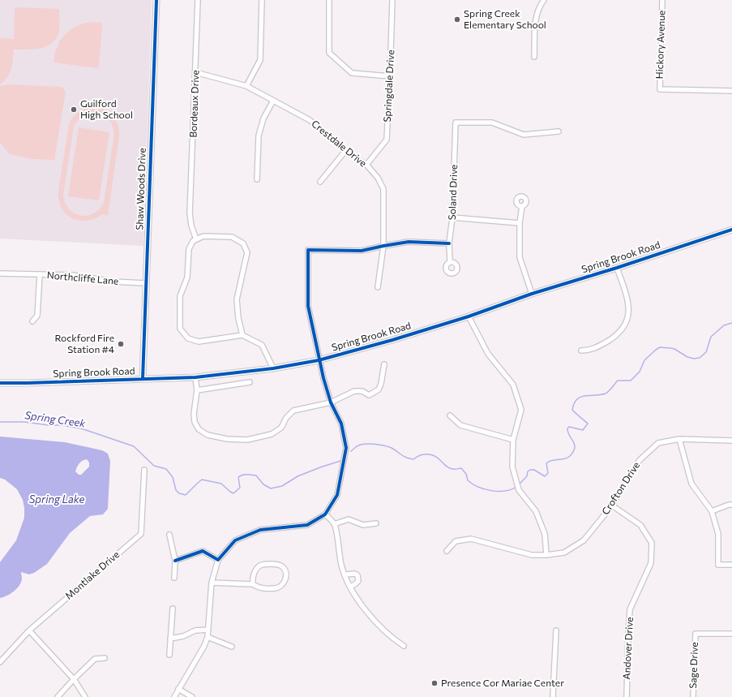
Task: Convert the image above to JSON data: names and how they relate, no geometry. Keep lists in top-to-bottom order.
{
  "streets": {
    "street": [
      "Hickory Avenue",
      "Springdale Drive",
      "Bordeaux Drive",
      "Crestdale Drive",
      "Shaw Woods Drive",
      "Soland Drive",
      "Spring Brook Road",
      "Northcliffe Lane",
      "Crofton Drive",
      "Montlake Drive",
      "Andover Drive",
      "Sage Drive"
    ]
  },
  "crossings": [
    ["Springdale Drive", "Crestdale Drive"],
    ["Bordeaux Drive", "Crestdale Drive"],
    ["Shaw Woods Drive", "Spring Brook Road"],
    ["Shaw Woods Drive", "Northcliffe Lane"],
    ["Crofton Drive", "Andover Drive"]
  ],
  "water": ["Spring Creek", "Spring Lake"],
  "places": [
    "Spring Creek Elementary School",
    "Guilford High School",
    "Rockford Fire Station #4",
    "Presence Cor Mariae Center"
  ]
}
